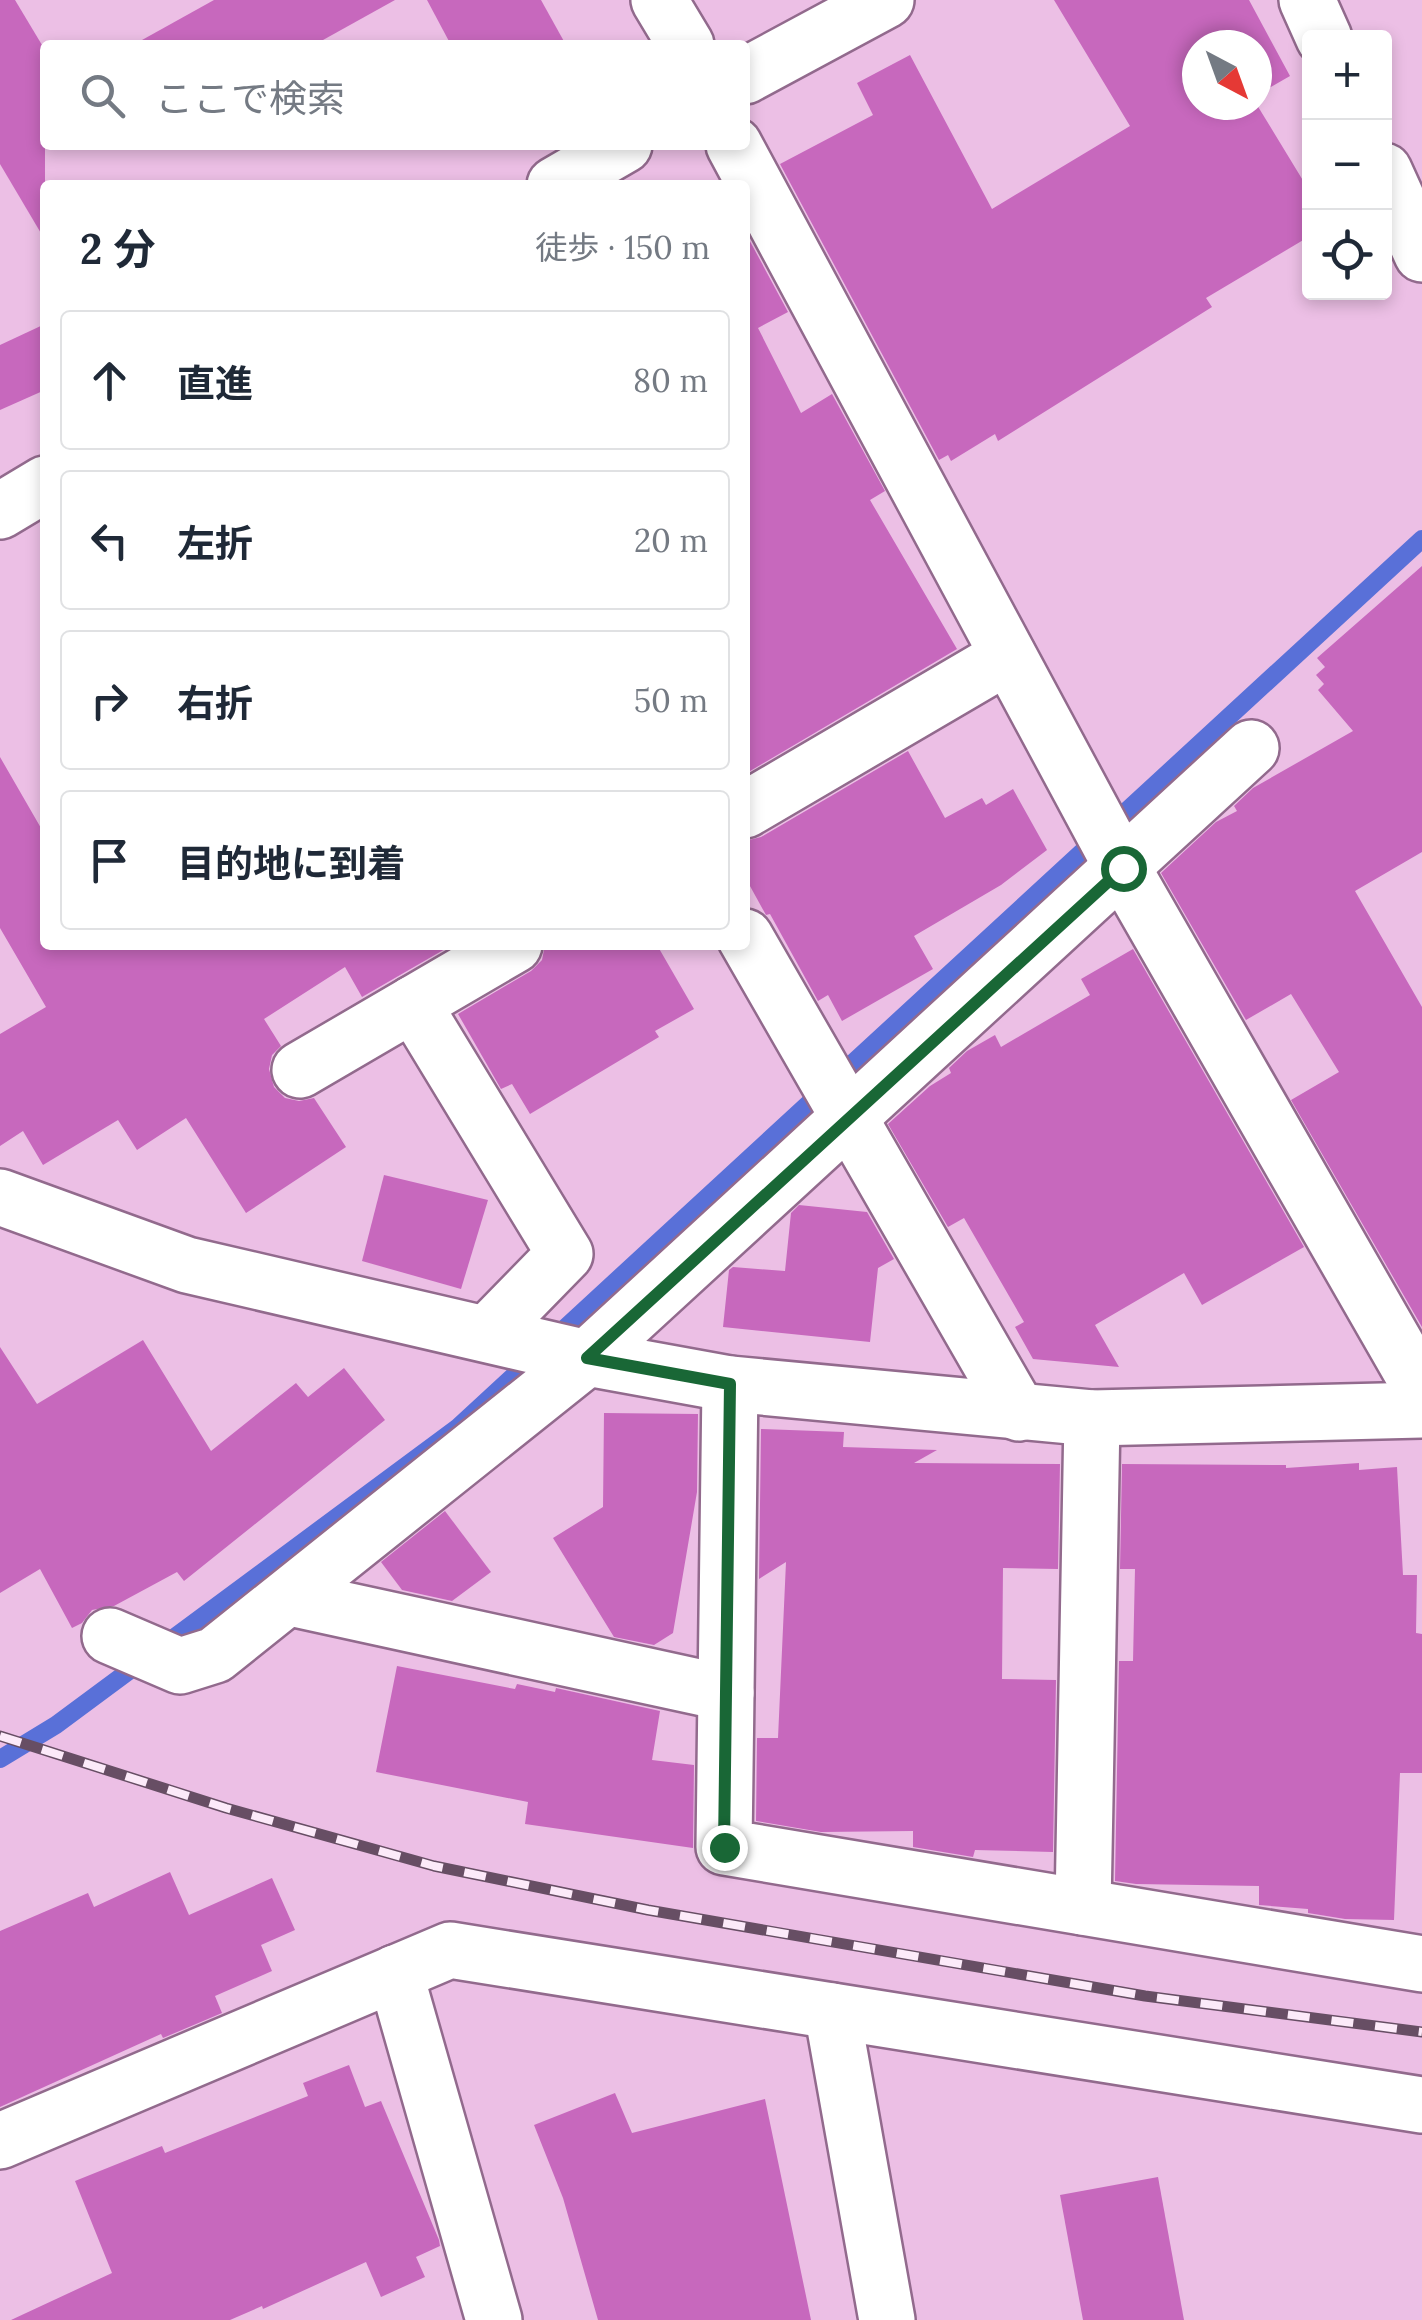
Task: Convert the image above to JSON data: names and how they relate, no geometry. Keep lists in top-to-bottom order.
{
  "north": "bottom right",
  "page": {
    "map_buttons": ["+", "−"],
    "search": "ここで検索",
    "heading": ["2 分", "徒歩 · 150 m"],
    "list": [
      ["直進", "80 m"],
      ["左折", "20 m"],
      ["右折", "50 m"],
      "目的地に到着"
    ]
  }
}
